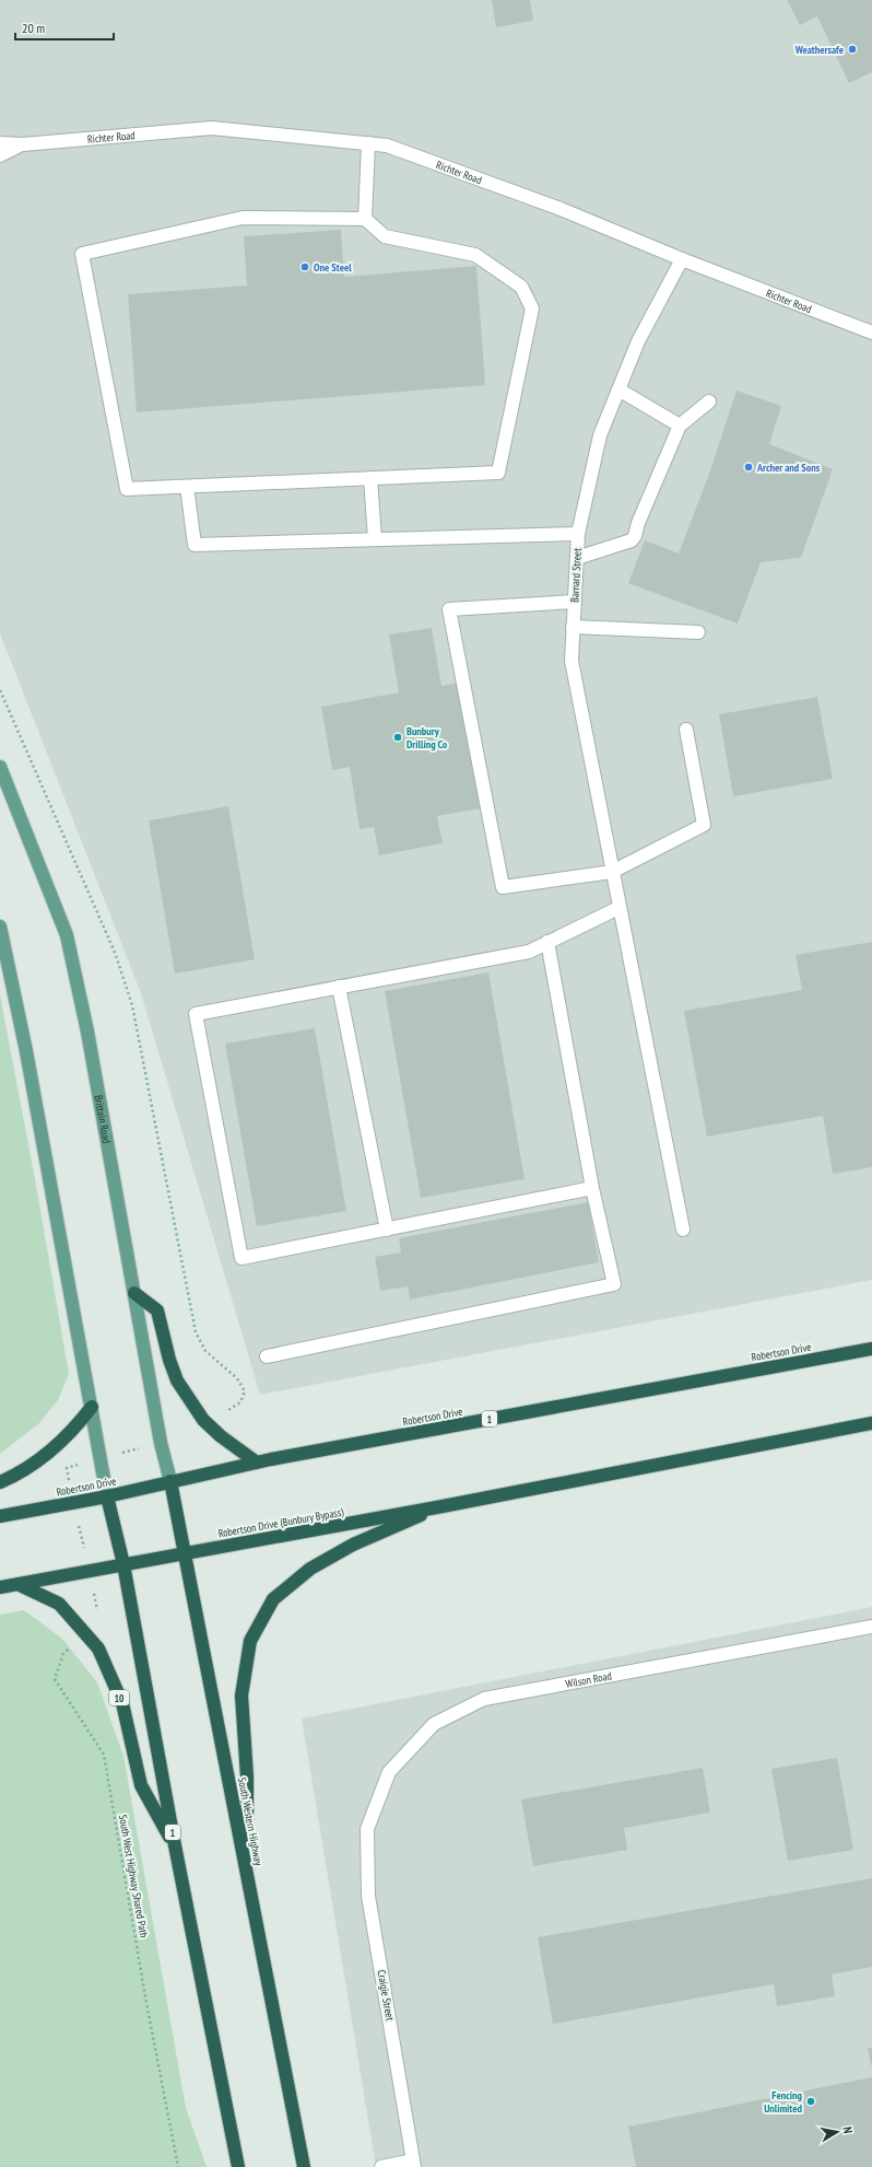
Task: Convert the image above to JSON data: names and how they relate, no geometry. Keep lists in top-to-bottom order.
{
  "streets": {
    "highway": [
      "Robertson Drive",
      "1",
      "Robertson Drive (Bunbury Bypass)",
      "10",
      "South Western Highway"
    ],
    "main road": ["Brittain Road"],
    "street": [
      "Richter Road",
      "Barnard Street",
      "Wilson Road",
      "Craigie Street"
    ],
    "path": ["South West Highway Shared Path"]
  },
  "crossings": [
    ["Richter Road", "Barnard Street"],
    ["Brittain Road", "Robertson Drive"],
    ["Brittain Road", "South Western Highway"],
    ["Robertson Drive", "1"],
    ["Robertson Drive", "South Western Highway"],
    ["1", "Robertson Drive (Bunbury Bypass)"],
    ["1", "10"],
    ["Robertson Drive (Bunbury Bypass)", "South Western Highway"],
    ["Wilson Road", "Craigie Street"],
    ["10", "South West Highway Shared Path"]
  ],
  "places": [
    "Weathersafe",
    "One Steel",
    "Archer and Sons",
    "Bunbury Drilling Co",
    "Fencing Unlimited"
  ],
  "scale_bar": "20 m",
  "north": "right"
}
